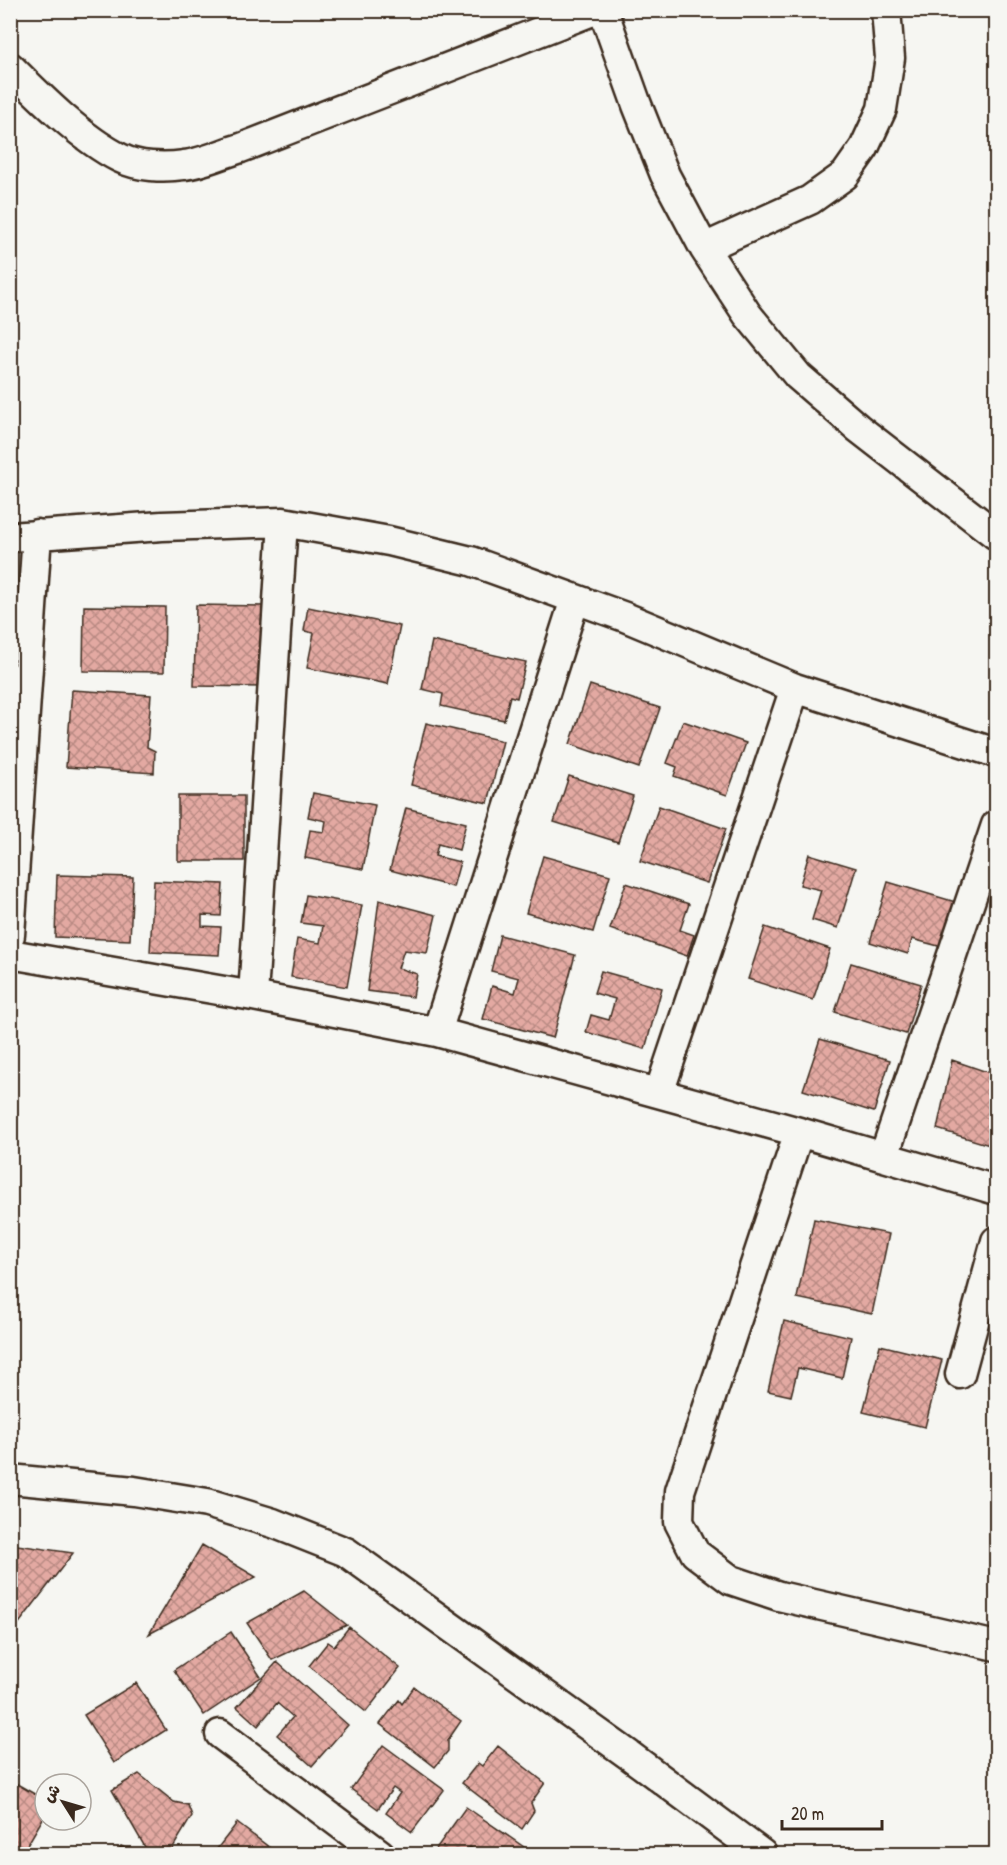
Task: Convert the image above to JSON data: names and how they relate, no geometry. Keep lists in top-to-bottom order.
{
  "scale_bar": "20 m",
  "north": "top left"
}
